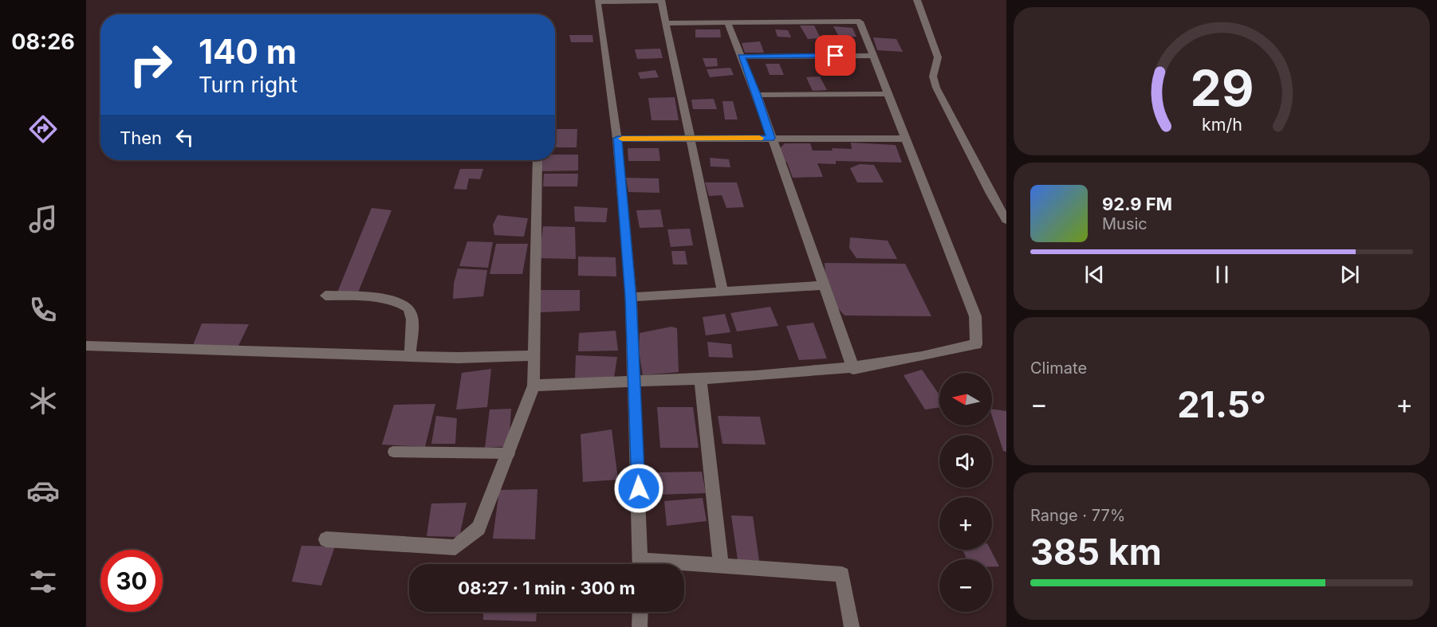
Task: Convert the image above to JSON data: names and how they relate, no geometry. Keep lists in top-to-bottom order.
{
  "north": "left",
  "page": {
    "tabs": "08:26",
    "turn": ["140 m", "Turn right"],
    "then": "Then",
    "song": ["92.9 FM", "Music"],
    "tile": [
      "Climate",
      ["Range · 77%", "385 km"]
    ],
    "map_buttons": ["+", "−"],
    "heat": ["−", "21.5°", "+"],
    "limit": "30",
    "trip": "08:27 · 1 min · 300 m",
    "gauge": ["29", "km/h"]
  }
}
